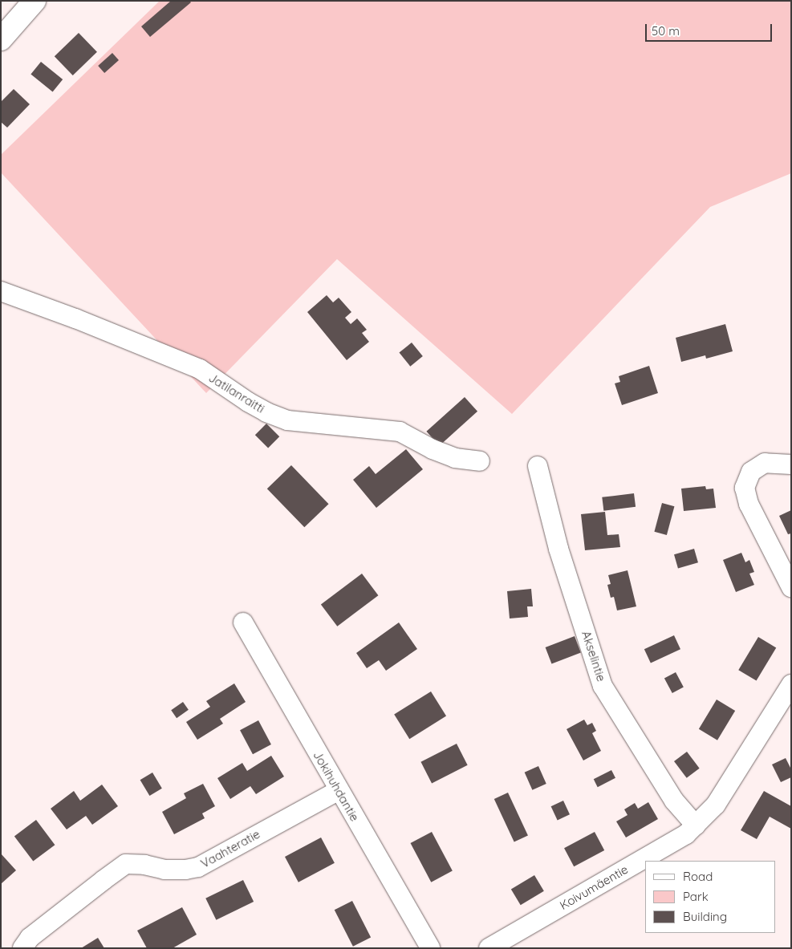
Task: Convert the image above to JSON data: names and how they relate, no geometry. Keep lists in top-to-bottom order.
{
  "streets": {
    "street": [
      "Jatilanraitti",
      "Akselintie",
      "Jokihuhdantie",
      "Vaahteratie",
      "Koivumäentie"
    ]
  },
  "crossings": [
    ["Akselintie", "Koivumäentie"],
    ["Jokihuhdantie", "Vaahteratie"]
  ],
  "legend": ["Road", "Park", "Building"],
  "scale_bar": "50 m"
}
